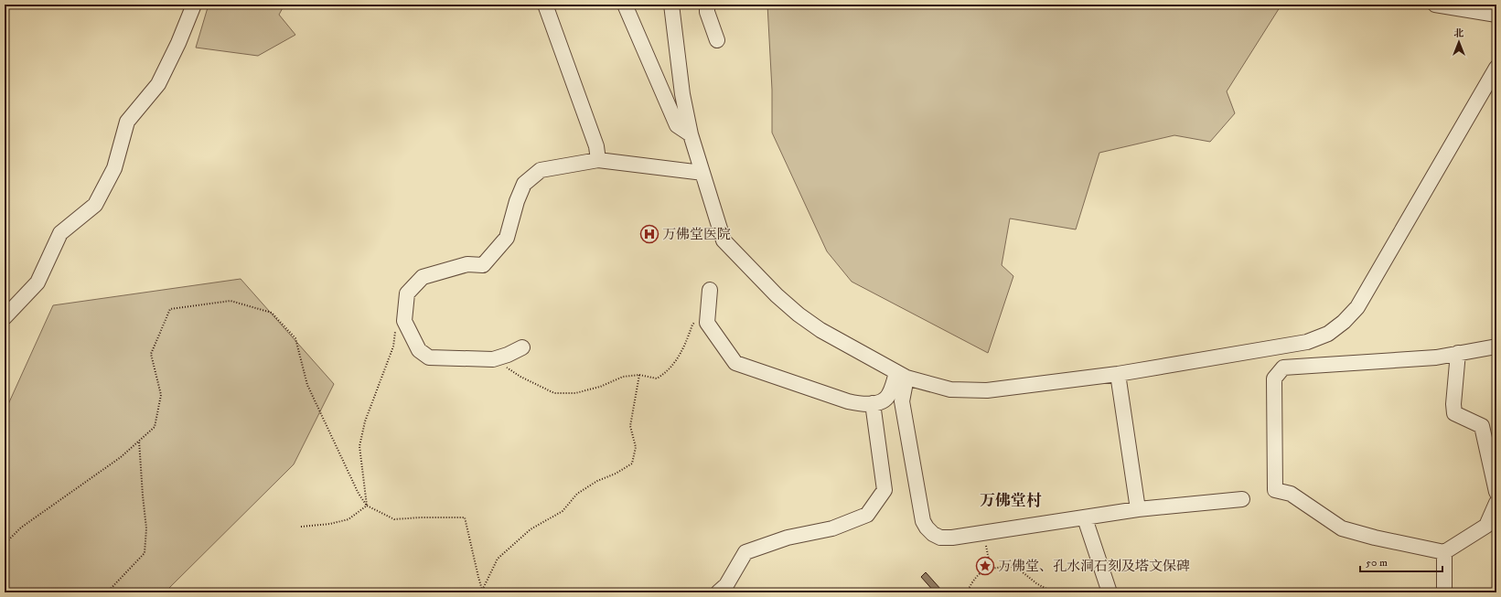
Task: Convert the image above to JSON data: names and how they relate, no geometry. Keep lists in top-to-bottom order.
{
  "districts": ["万佛堂村"],
  "places": {
    "hospital": ["万佛堂医院"],
    "place": ["万佛堂、孔水洞石刻及塔文保碑"]
  },
  "scale_bar": "50 m",
  "north": "top"
}
